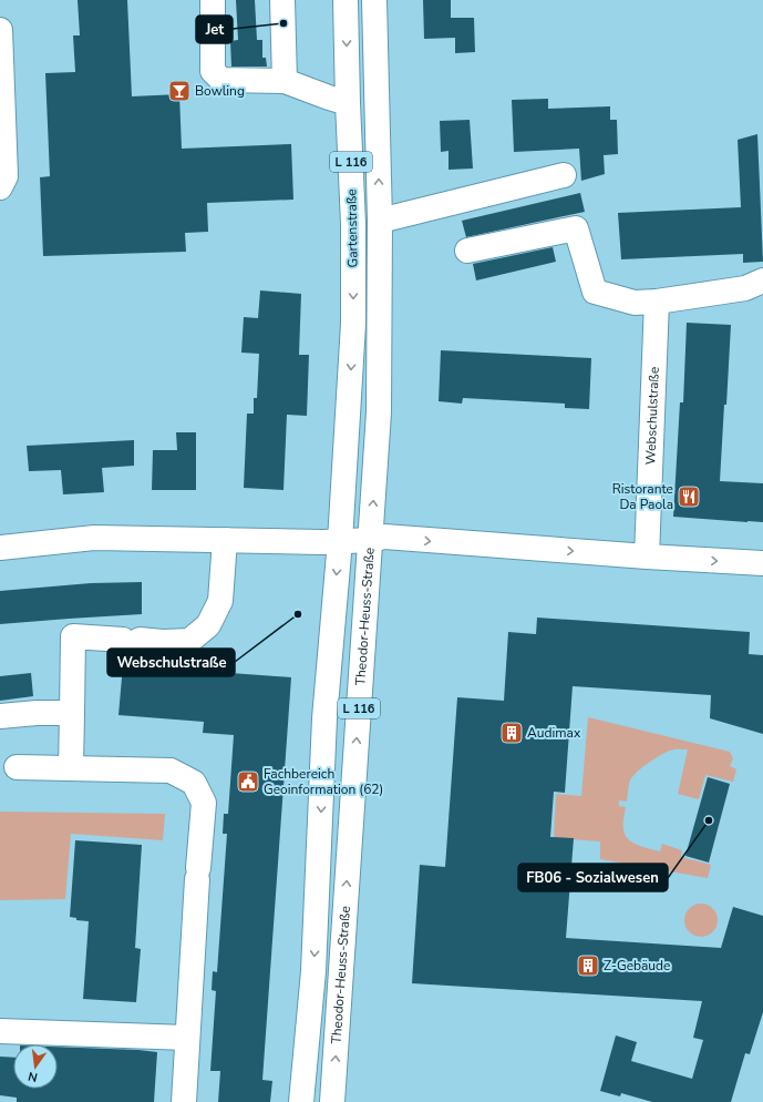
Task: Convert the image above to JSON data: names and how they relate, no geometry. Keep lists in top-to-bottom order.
{
  "streets": {
    "main road": [
      "L 116",
      "Gartenstraße",
      "Webschulstraße",
      "Theodor-Heuss-Straße"
    ]
  },
  "crossings": [
    ["Gartenstraße", "Theodor-Heuss-Straße"]
  ],
  "places": {
    "other": ["Jet", "Webschulstraße", "FB06 - Sozialwesen"],
    "bar": ["Bowling"],
    "restaurant": ["Ristorante Da Paola"],
    "building": ["Audimax", "Z-Gebäude"],
    "public building": ["Fachbereich Geoinformation (62)"]
  },
  "north": "bottom"
}
